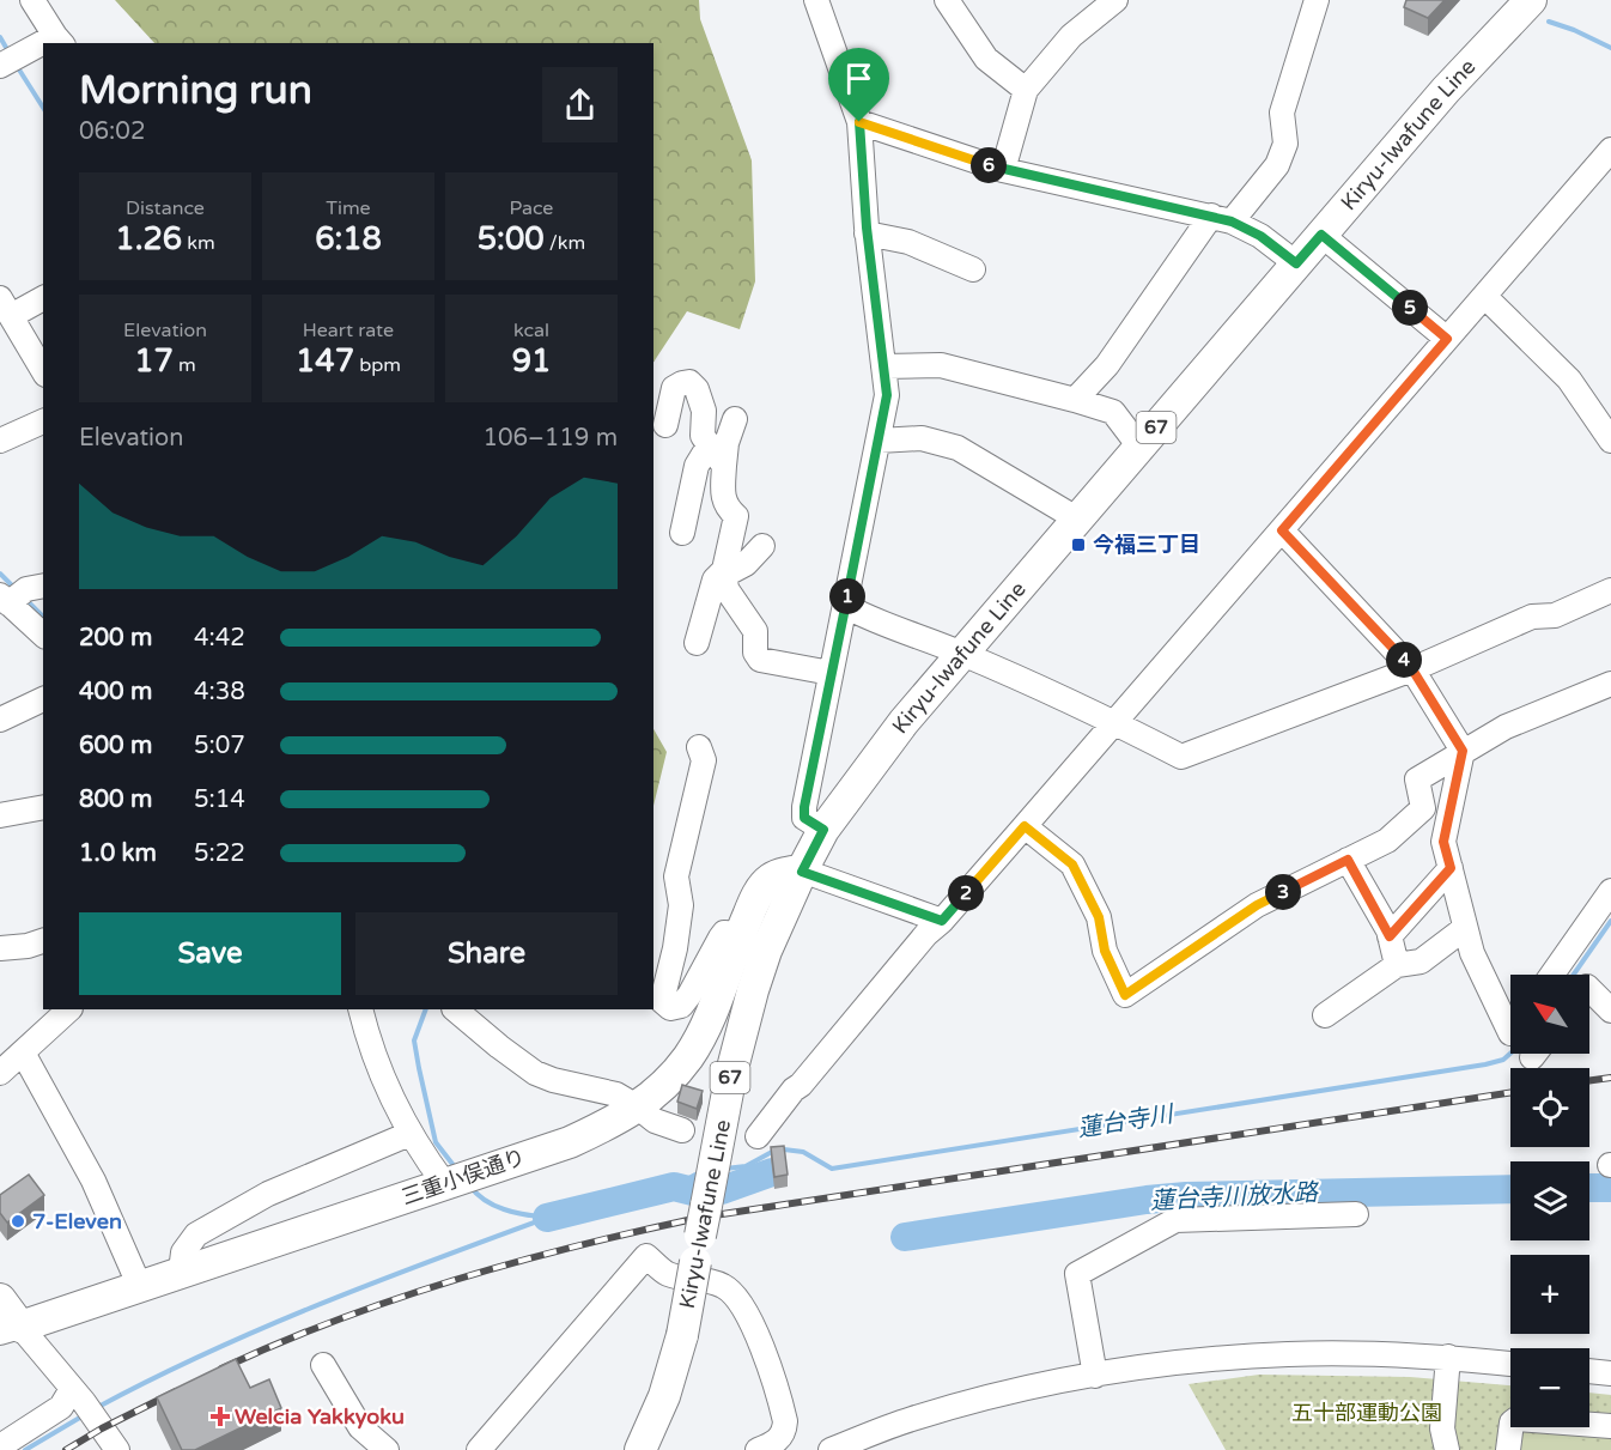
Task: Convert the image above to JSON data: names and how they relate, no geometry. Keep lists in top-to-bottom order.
{
  "streets": {
    "main road": ["Kiryu-Iwafune Line", "67", "三重小俣通り"]
  },
  "crossings": [
    ["Kiryu-Iwafune Line", "三重小俣通り"]
  ],
  "water": ["蓮台寺川", "蓮台寺川放水路"],
  "parks": ["五十部運動公園"],
  "places": {
    "transit": ["今福三丁目"],
    "other": ["7-Eleven"],
    "health": ["Welcia Yakkyoku"]
  },
  "north": "top left",
  "page": {
    "heading": ["Morning run", "06:02"],
    "pins": [
      "6",
      "5",
      "1",
      "4",
      "3",
      "2"
    ],
    "stats": [
      ["Distance", "1.26 km"],
      ["Time", "6:18"],
      ["Pace", "5:00 /km"],
      ["Elevation", "17 m"],
      ["Heart rate", "147 bpm"],
      ["kcal", "91"]
    ],
    "chart": ["Elevation", "106–119 m"],
    "list": [
      {
        "name": "200 m",
        "note": "4:42"
      },
      {
        "name": "400 m",
        "note": "4:38"
      },
      {
        "name": "600 m",
        "note": "5:07"
      },
      {
        "name": "800 m",
        "note": "5:14"
      },
      {
        "name": "1.0 km",
        "note": "5:22"
      }
    ],
    "buttons": ["Save", "Share"],
    "map_buttons": ["+", "−"]
  }
}
